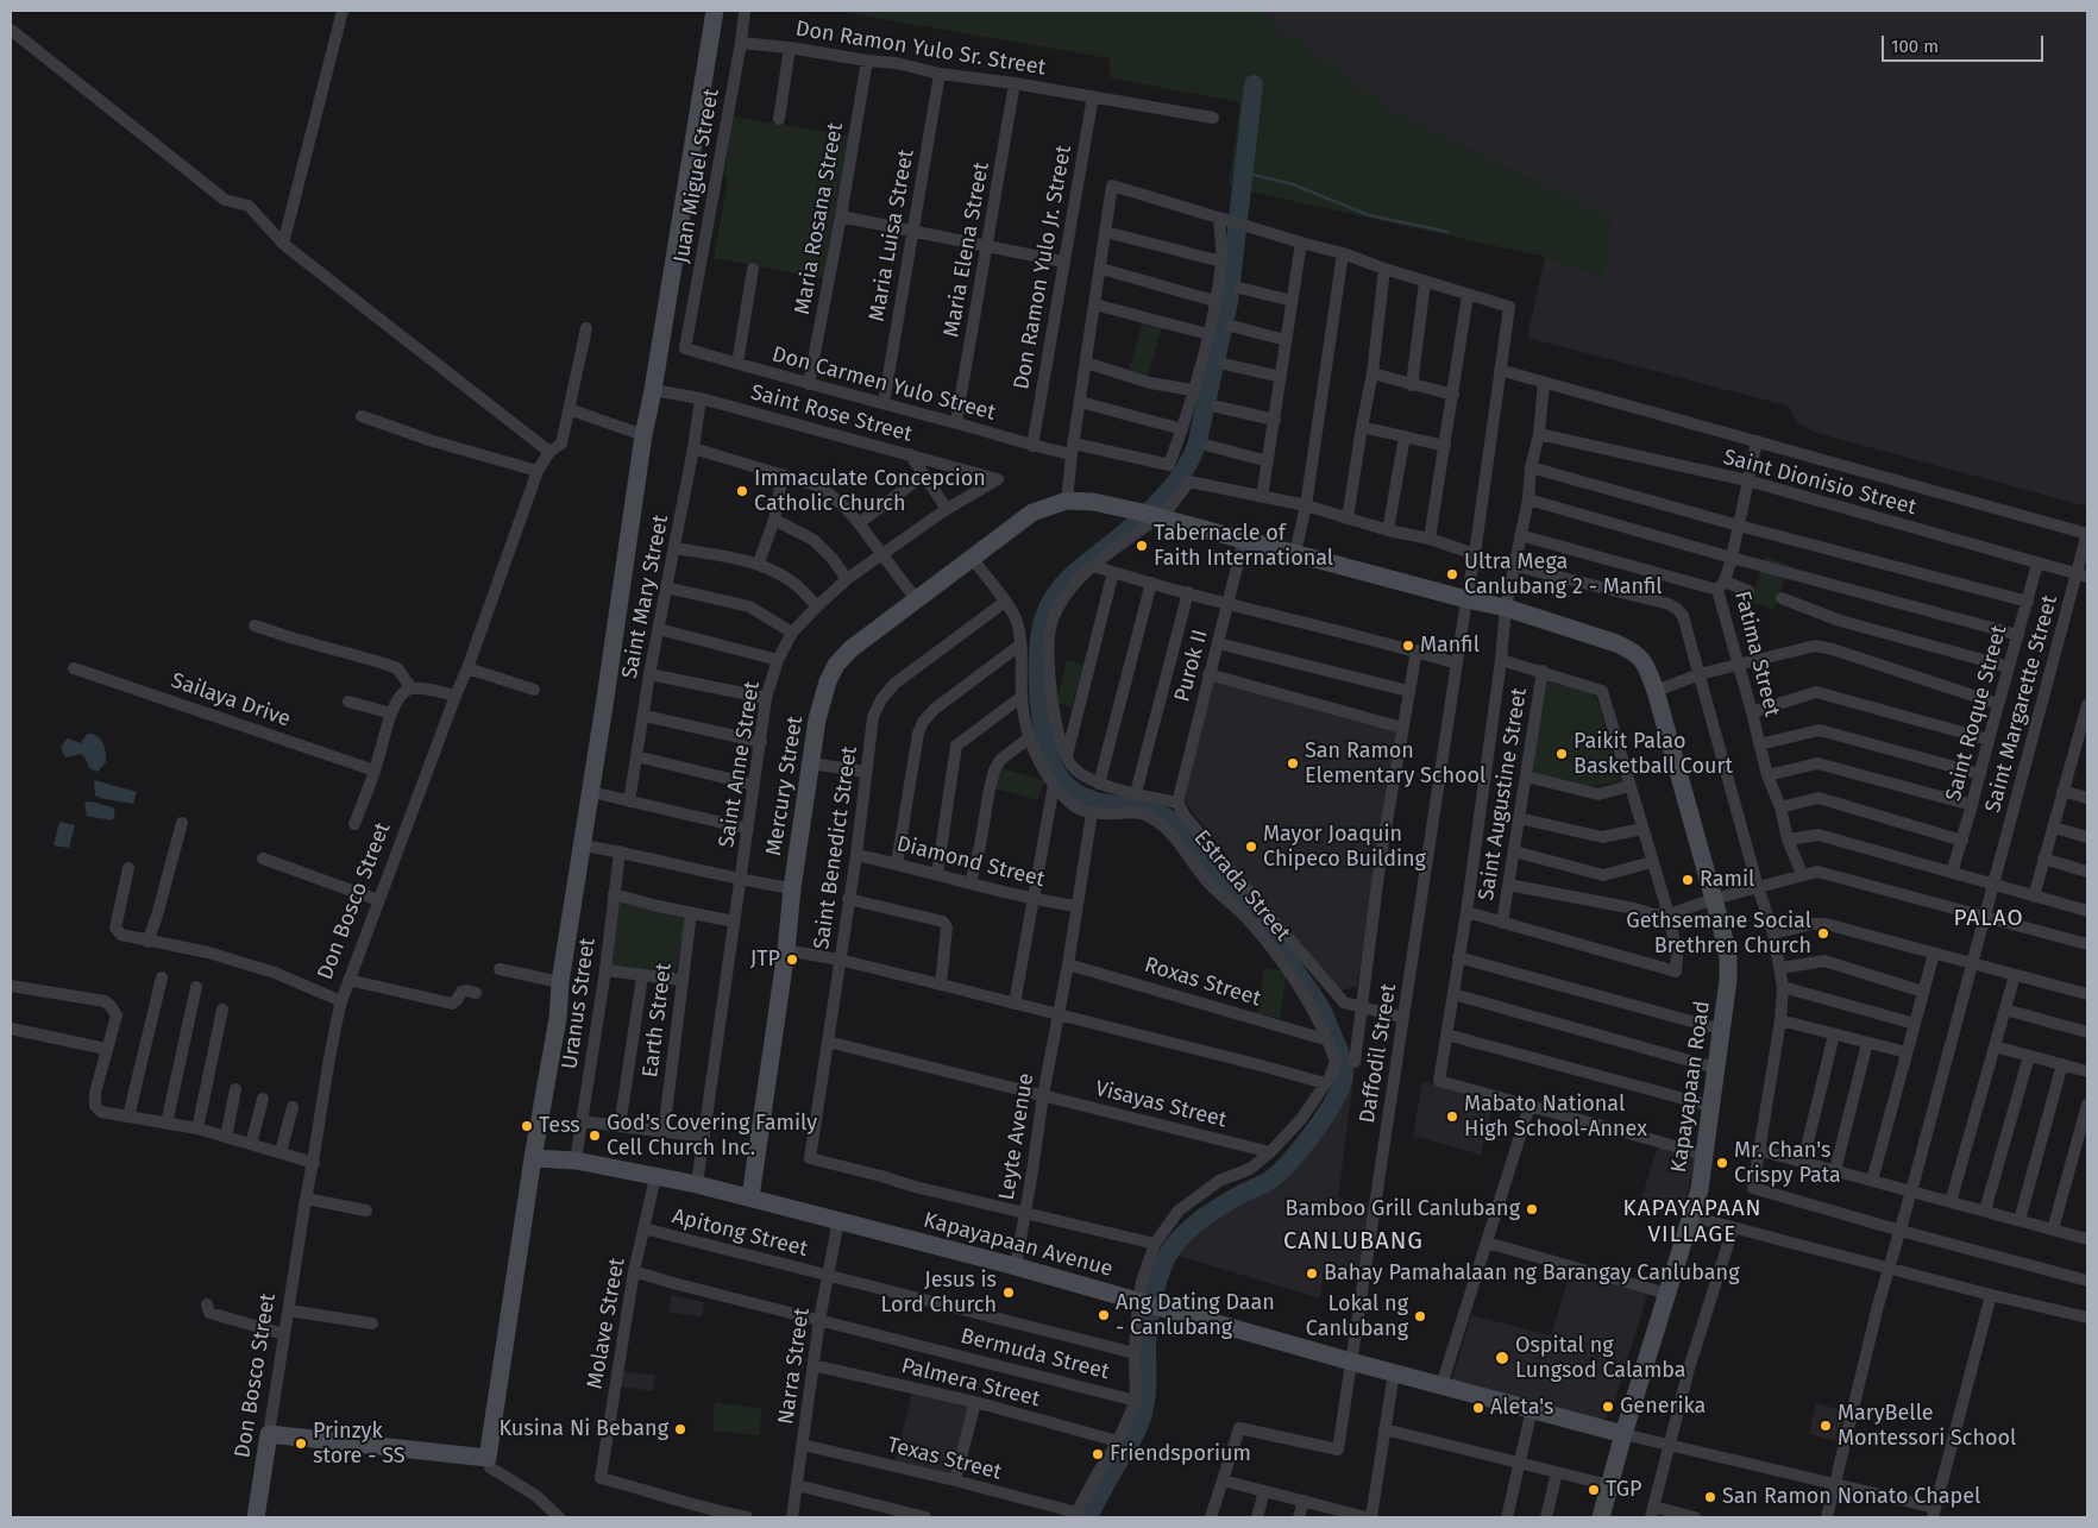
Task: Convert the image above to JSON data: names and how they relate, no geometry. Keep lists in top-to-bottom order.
{
  "streets": {
    "street": [
      "Don Ramon Yulo Sr. Street",
      "Juan Miguel Street",
      "Maria Rosana Street",
      "Maria Luisa Street",
      "Maria Elena Street",
      "Don Ramon Yulo Jr. Street",
      "Don Carmen Yulo Street",
      "Saint Rose Street",
      "Saint Dionisio Street",
      "Saint Mary Street",
      "Fatima Street",
      "Purok II",
      "Sailaya Drive",
      "Saint Margarette Street",
      "Saint Roque Street",
      "Saint Anne Street",
      "Mercury Street",
      "Saint Augustine Street",
      "Saint Benedict Street",
      "Diamond Street",
      "Estrada Street",
      "Don Bosco Street",
      "Roxas Street",
      "Uranus Street",
      "Earth Street",
      "Daffodil Street",
      "Kapayapaan Road",
      "Visayas Street",
      "Leyte Avenue",
      "Apitong Street",
      "Kapayapaan Avenue",
      "Molave Street",
      "Bermuda Street",
      "Narra Street",
      "Palmera Street",
      "Texas Street"
    ]
  },
  "crossings": [
    ["Don Ramon Yulo Sr. Street", "Juan Miguel Street"],
    ["Don Ramon Yulo Sr. Street", "Maria Rosana Street"],
    ["Don Ramon Yulo Sr. Street", "Maria Luisa Street"],
    ["Don Ramon Yulo Sr. Street", "Maria Elena Street"],
    ["Don Ramon Yulo Sr. Street", "Don Ramon Yulo Jr. Street"],
    ["Juan Miguel Street", "Don Carmen Yulo Street"],
    ["Maria Rosana Street", "Don Carmen Yulo Street"],
    ["Maria Luisa Street", "Don Carmen Yulo Street"],
    ["Maria Elena Street", "Don Carmen Yulo Street"],
    ["Don Ramon Yulo Jr. Street", "Don Carmen Yulo Street"],
    ["Saint Rose Street", "Saint Mary Street"],
    ["Saint Rose Street", "Saint Anne Street"],
    ["Saint Dionisio Street", "Fatima Street"],
    ["Saint Dionisio Street", "Saint Margarette Street"],
    ["Saint Dionisio Street", "Saint Roque Street"],
    ["Purok II", "Kapayapaan Road"],
    ["Saint Anne Street", "Kapayapaan Avenue"],
    ["Mercury Street", "Kapayapaan Road"],
    ["Mercury Street", "Kapayapaan Avenue"],
    ["Saint Benedict Street", "Diamond Street"],
    ["Saint Benedict Street", "Visayas Street"],
    ["Saint Benedict Street", "Leyte Avenue"],
    ["Diamond Street", "Leyte Avenue"],
    ["Estrada Street", "Roxas Street"],
    ["Estrada Street", "Leyte Avenue"],
    ["Roxas Street", "Leyte Avenue"],
    ["Uranus Street", "Kapayapaan Avenue"],
    ["Daffodil Street", "Kapayapaan Road"],
    ["Daffodil Street", "Kapayapaan Avenue"],
    ["Kapayapaan Road", "Kapayapaan Avenue"],
    ["Visayas Street", "Leyte Avenue"],
    ["Leyte Avenue", "Kapayapaan Avenue"],
    ["Apitong Street", "Molave Street"],
    ["Apitong Street", "Narra Street"],
    ["Kapayapaan Avenue", "Molave Street"],
    ["Kapayapaan Avenue", "Narra Street"],
    ["Molave Street", "Bermuda Street"],
    ["Bermuda Street", "Narra Street"],
    ["Narra Street", "Palmera Street"],
    ["Narra Street", "Texas Street"]
  ],
  "districts": ["PALAO", "KAPAYAPAAN VILLAGE", "CANLUBANG"],
  "places": [
    "Immaculate Concepcion Catholic Church",
    "Tabernacle of Faith International",
    "Ultra Mega Canlubang 2 - Manfil",
    "Manfil",
    "Paikit Palao Basketball Court",
    "San Ramon Elementary School",
    "Mayor Joaquin Chipeco Building",
    "Ramil",
    "Gethsemane Social Brethren Church",
    "JTP",
    "Mabato National High School-Annex",
    "Tess",
    "God's Covering Family Cell Church Inc.",
    "Mr. Chan's Crispy Pata",
    "Bamboo Grill Canlubang",
    "Bahay Pamahalaan ng Barangay Canlubang",
    "Jesus is Lord Church",
    "Ang Dating Daan - Canlubang",
    "Lokal ng Canlubang",
    "Ospital ng Lungsod Calamba",
    "Generika",
    "Aleta's",
    "MaryBelle Montessori School",
    "Kusina Ni Bebang",
    "Prinzyk store - SS",
    "Friendsporium",
    "TGP",
    "San Ramon Nonato Chapel"
  ],
  "scale_bar": "100 m"
}
